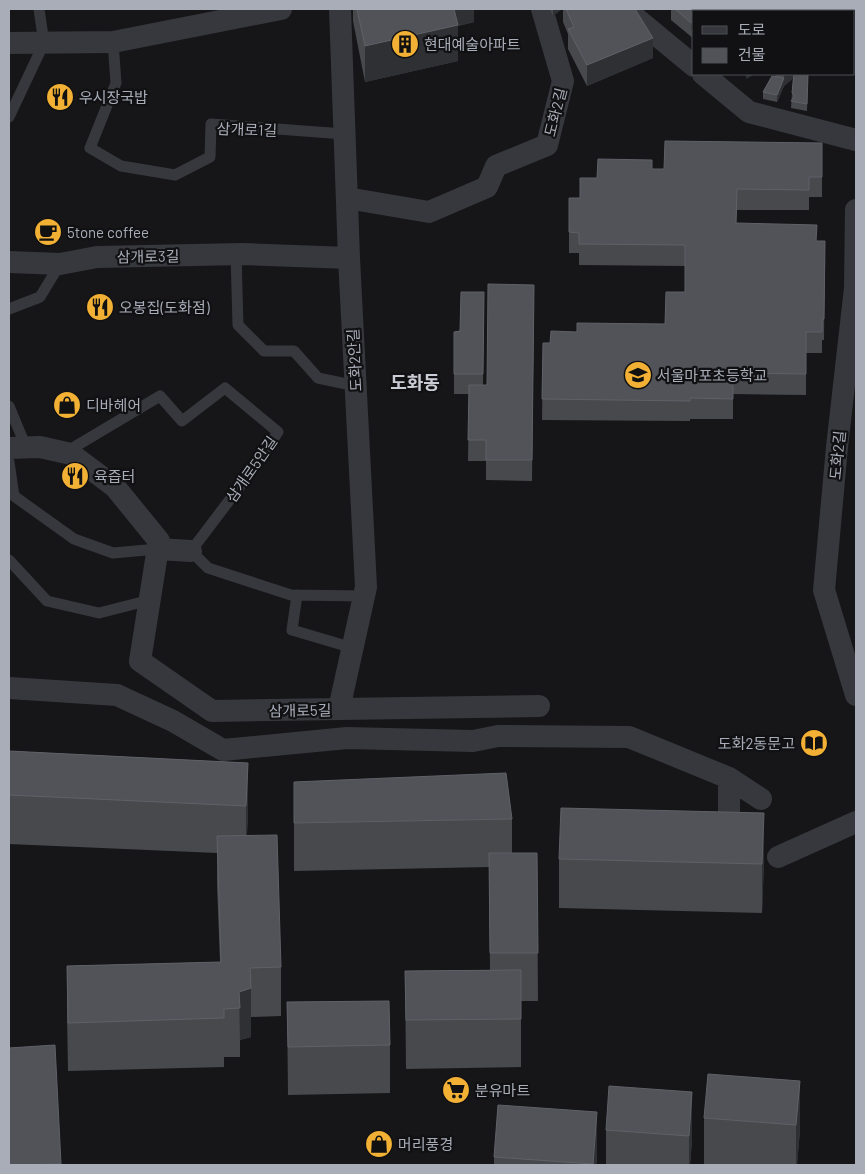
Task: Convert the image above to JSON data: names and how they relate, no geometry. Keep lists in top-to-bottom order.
{
  "streets": {
    "street": [
      "도화2길",
      "삼개로3길",
      "도화2안길",
      "삼개로5길"
    ],
    "lane": ["삼개로1길", "삼개로5안길"]
  },
  "crossings": [
    ["도화2길", "도화2안길"],
    ["삼개로1길", "도화2안길"],
    ["삼개로3길", "도화2안길"],
    ["도화2안길", "삼개로5길"]
  ],
  "districts": ["도화동"],
  "places": {
    "building": ["현대예술아파트"],
    "restaurant": ["우시장국밥", "오봉집(도화점)", "육즙터"],
    "cafe": ["5tone coffee"],
    "school or university": ["서울마포초등학교"],
    "shop": ["디바헤어", "머리풍경"],
    "library": ["도화2동문고"],
    "supermarket": ["분유마트"]
  },
  "legend": ["도로", "건물"]
}
